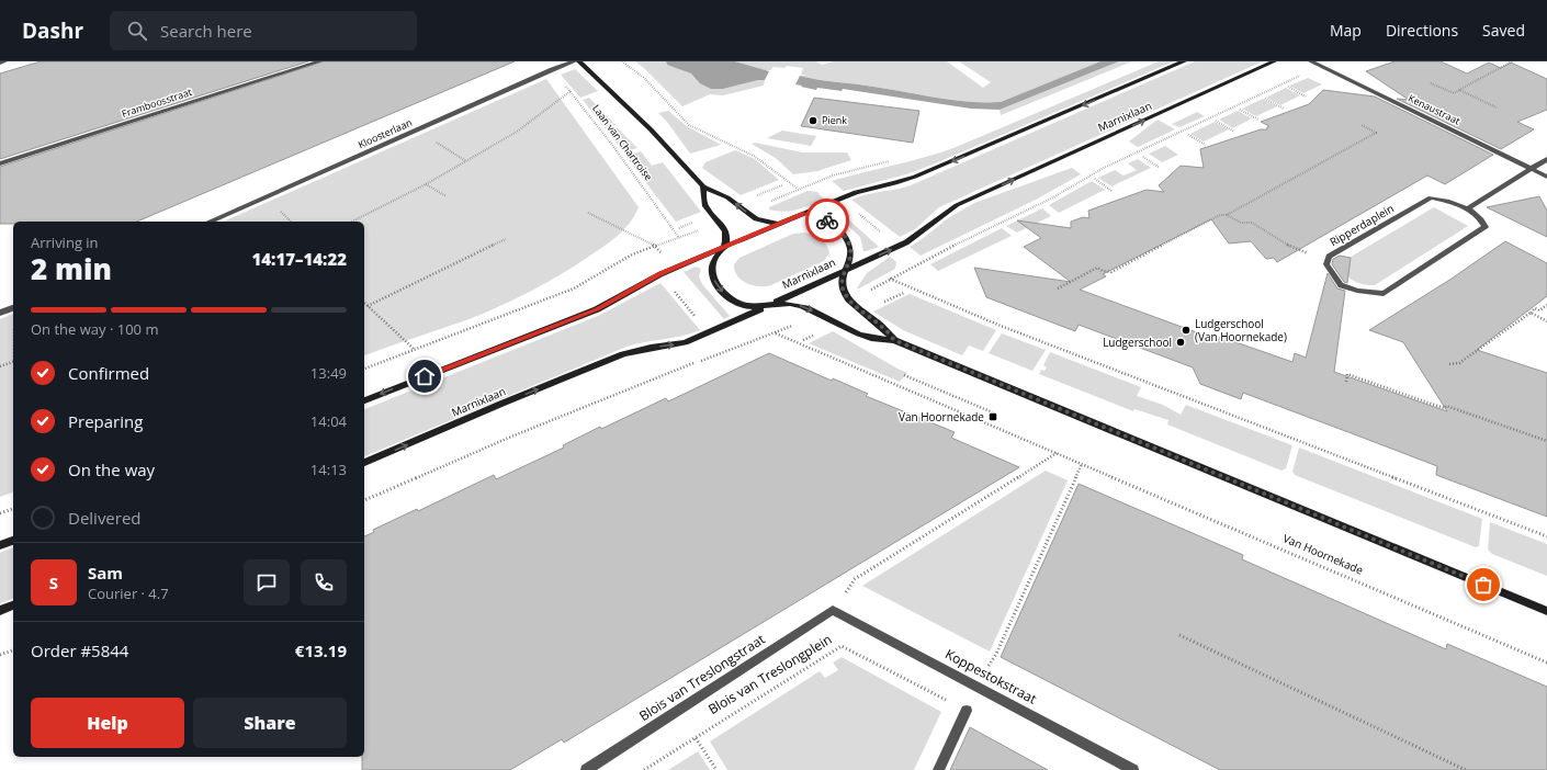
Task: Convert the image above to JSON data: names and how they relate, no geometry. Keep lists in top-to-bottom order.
{
  "streets": {
    "main road": ["Marnixlaan", "Laan van Chartroise"],
    "street": [
      "Framboosstraat",
      "Kenaustraat",
      "Kloosterlaan",
      "Ripperdaplein",
      "Koppestokstraat",
      "Blois van Treslongstraat"
    ],
    "path": ["Van Hoornekade", "Blois van Treslongplein"]
  },
  "crossings": [
    ["Kloosterlaan", "Laan van Chartroise"],
    ["Koppestokstraat", "Blois van Treslongstraat"]
  ],
  "places": {
    "other": ["Pienk", "Ludgerschool (Van Hoornekade)", "Ludgerschool"],
    "transit": ["Van Hoornekade"]
  },
  "page": {
    "header": "Dashr",
    "search": "Search here",
    "nav": ["Map", "Directions", "Saved"],
    "heading": ["2 min", "Arriving in", "14:17–14:22"],
    "panel": [
      "Sam",
      "Courier · 4.7",
      "Order #5844",
      "€13.19"
    ],
    "bar": "On the way · 100 m",
    "list": [
      ["Confirmed", "13:49"],
      ["Preparing", "14:04"],
      ["On the way", "14:13"],
      "Delivered"
    ],
    "round": "S",
    "buttons": ["Help", "Share"]
  }
}
